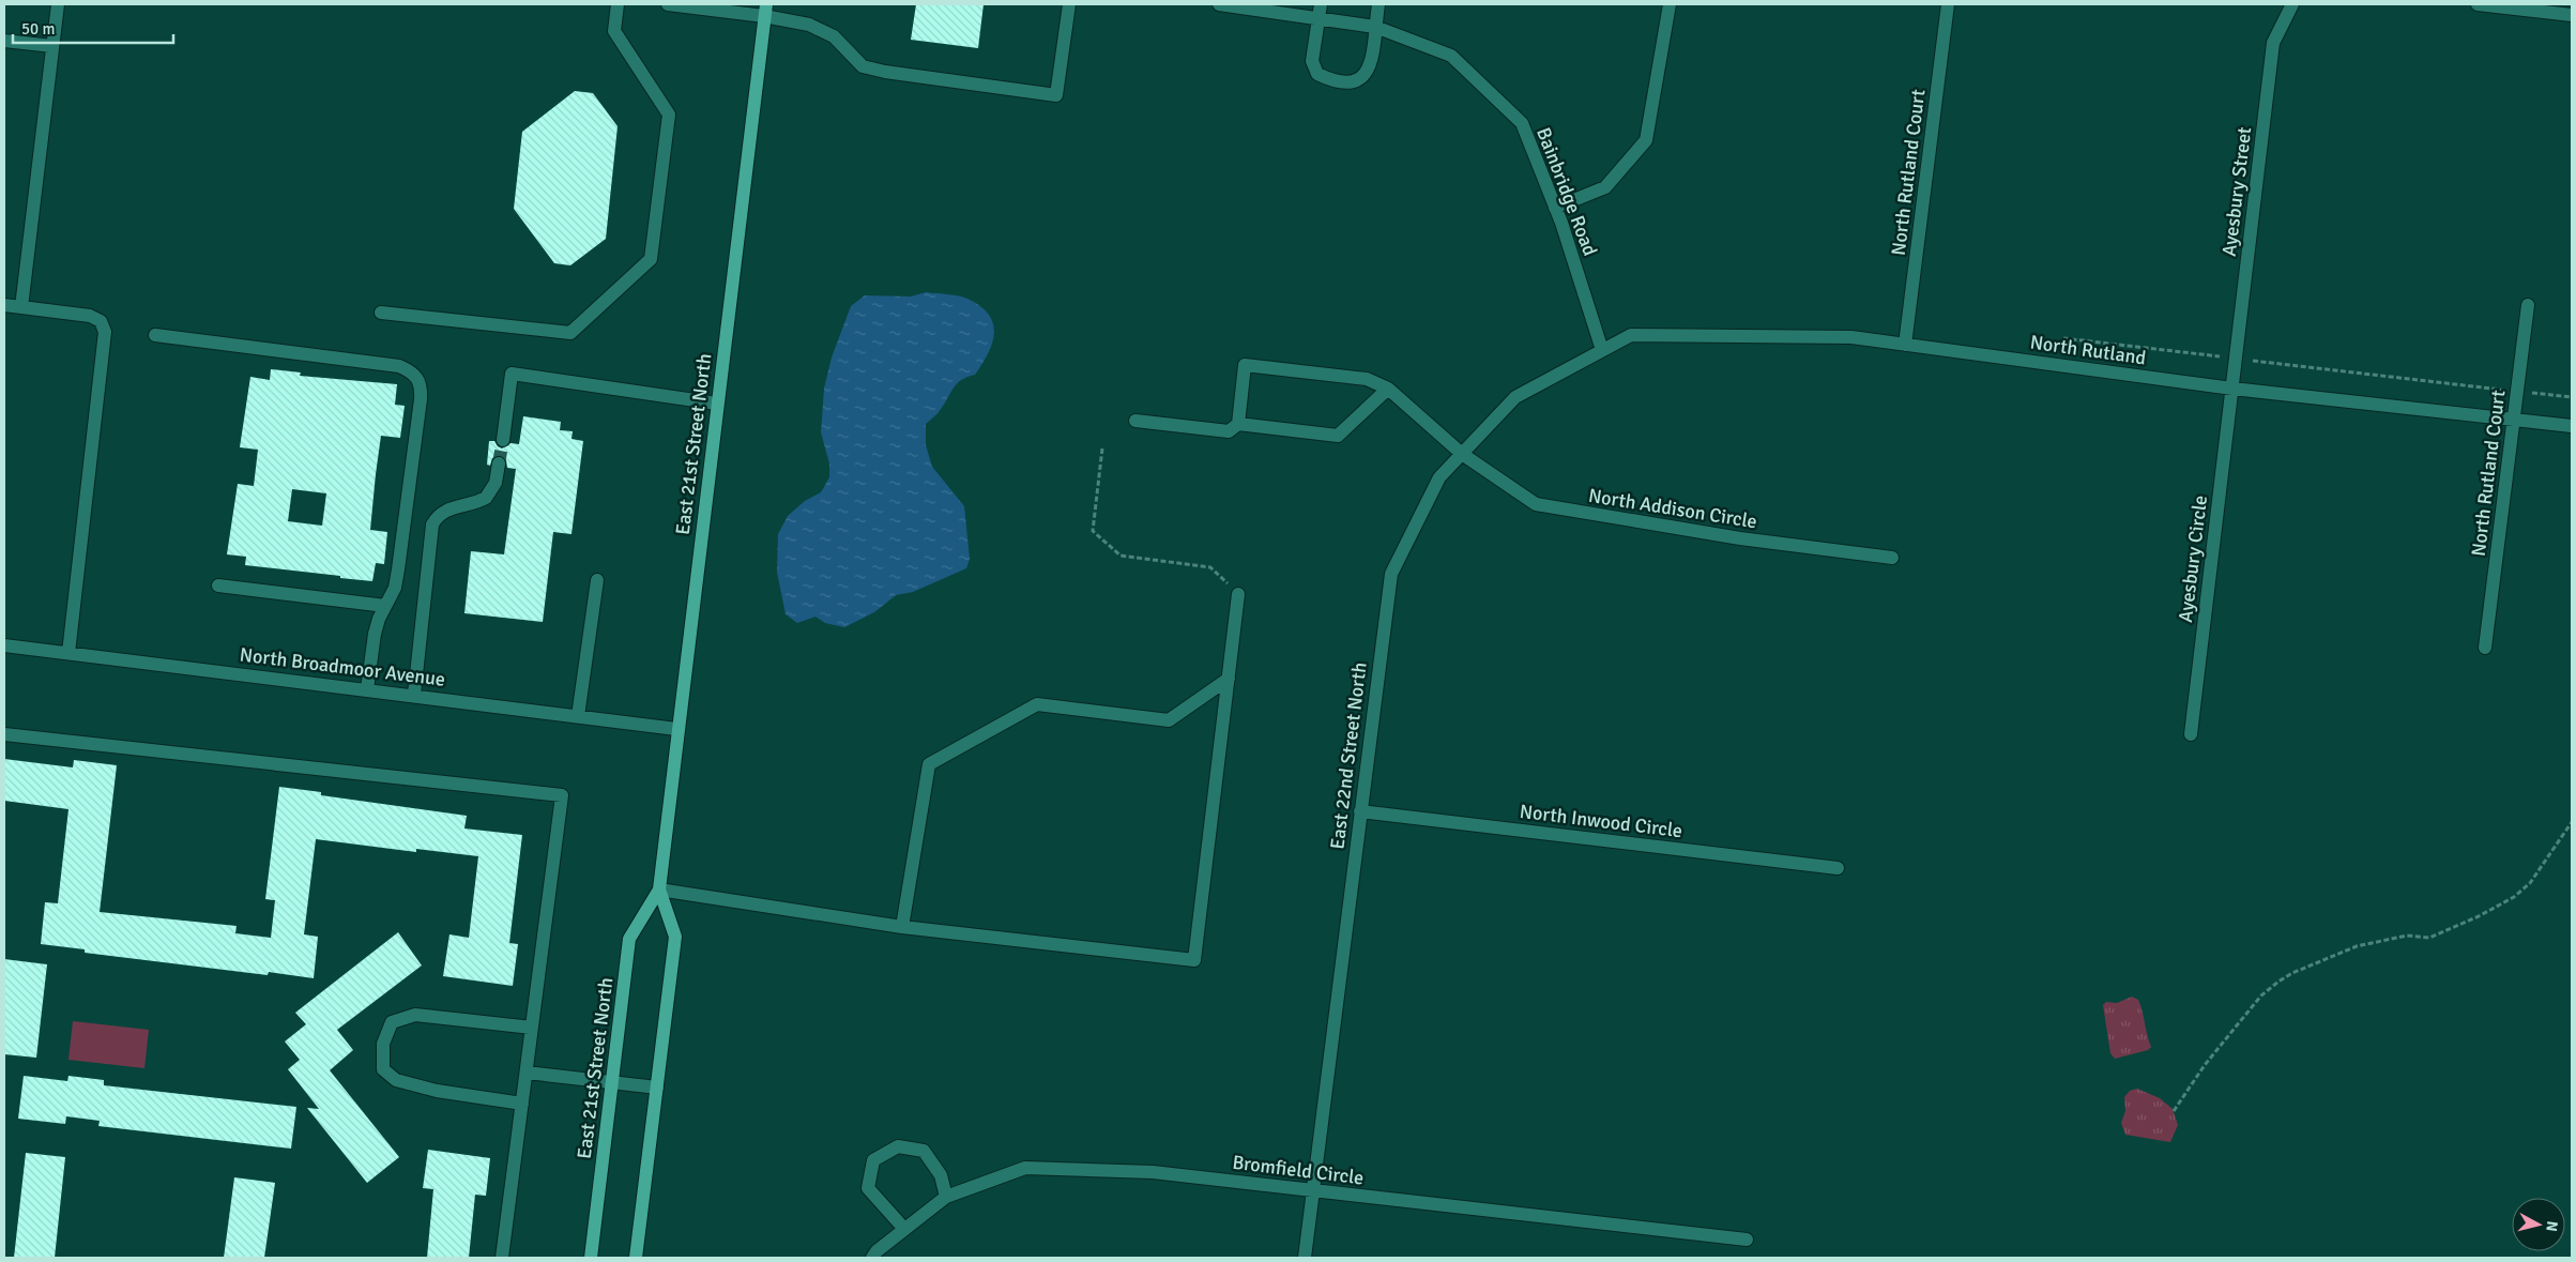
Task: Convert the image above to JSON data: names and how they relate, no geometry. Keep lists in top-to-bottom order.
{
  "streets": {
    "main road": ["East 21st Street North"],
    "street": [
      "North Rutland Court",
      "Bainbridge Road",
      "Ayesbury Street",
      "North Rutland",
      "North Addison Circle",
      "Ayesbury Circle",
      "North Broadmoor Avenue",
      "East 22nd Street North",
      "North Inwood Circle",
      "Bromfield Circle"
    ]
  },
  "crossings": [
    ["North Rutland Court", "North Rutland"],
    ["Bainbridge Road", "North Rutland"],
    ["Bainbridge Road", "East 22nd Street North"],
    ["Ayesbury Street", "North Rutland"],
    ["Ayesbury Street", "Ayesbury Circle"],
    ["North Rutland", "Ayesbury Circle"],
    ["North Rutland", "East 22nd Street North"],
    ["East 21st Street North", "North Broadmoor Avenue"],
    ["North Addison Circle", "East 22nd Street North"],
    ["East 22nd Street North", "North Inwood Circle"],
    ["East 22nd Street North", "Bromfield Circle"]
  ],
  "scale_bar": "50 m",
  "north": "right"
}
